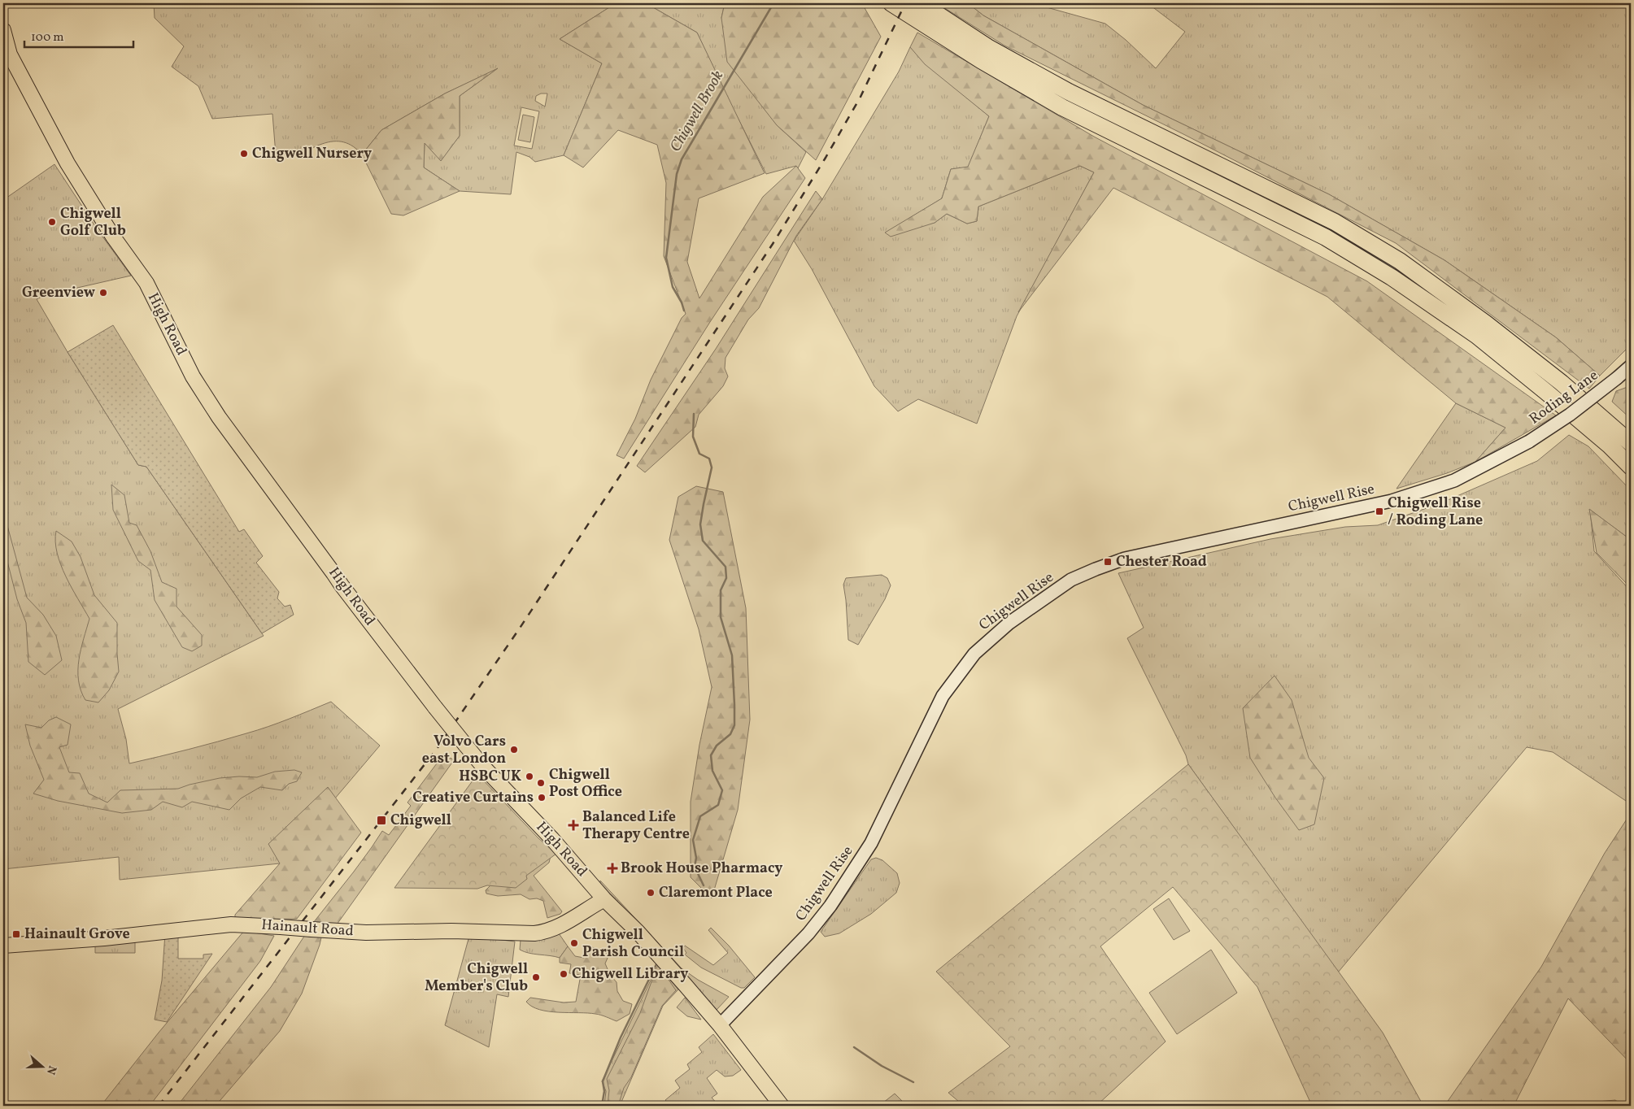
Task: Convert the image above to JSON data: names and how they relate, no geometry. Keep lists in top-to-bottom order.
{
  "streets": {
    "main road": [
      "High Road",
      "Roding Lane",
      "Chigwell Rise",
      "Hainault Road"
    ]
  },
  "crossings": [
    ["High Road", "Chigwell Rise"],
    ["High Road", "Hainault Road"],
    ["Roding Lane", "Chigwell Rise"]
  ],
  "water": ["Chigwell Brook"],
  "places": {
    "other": [
      "Chigwell Nursery",
      "Chigwell Golf Club",
      "Greenview",
      "Volvo Cars east London",
      "HSBC UK",
      "Chigwell Post Office",
      "Creative Curtains",
      "Claremont Place",
      "Chigwell Parish Council",
      "Chigwell Library",
      "Chigwell Member's Club"
    ],
    "transit": [
      "Chigwell Rise / Roding Lane",
      "Chester Road",
      "Chigwell",
      "Hainault Grove"
    ],
    "health": ["Balanced Life Therapy Centre", "Brook House Pharmacy"]
  },
  "scale_bar": "100 m",
  "north": "right"
}
